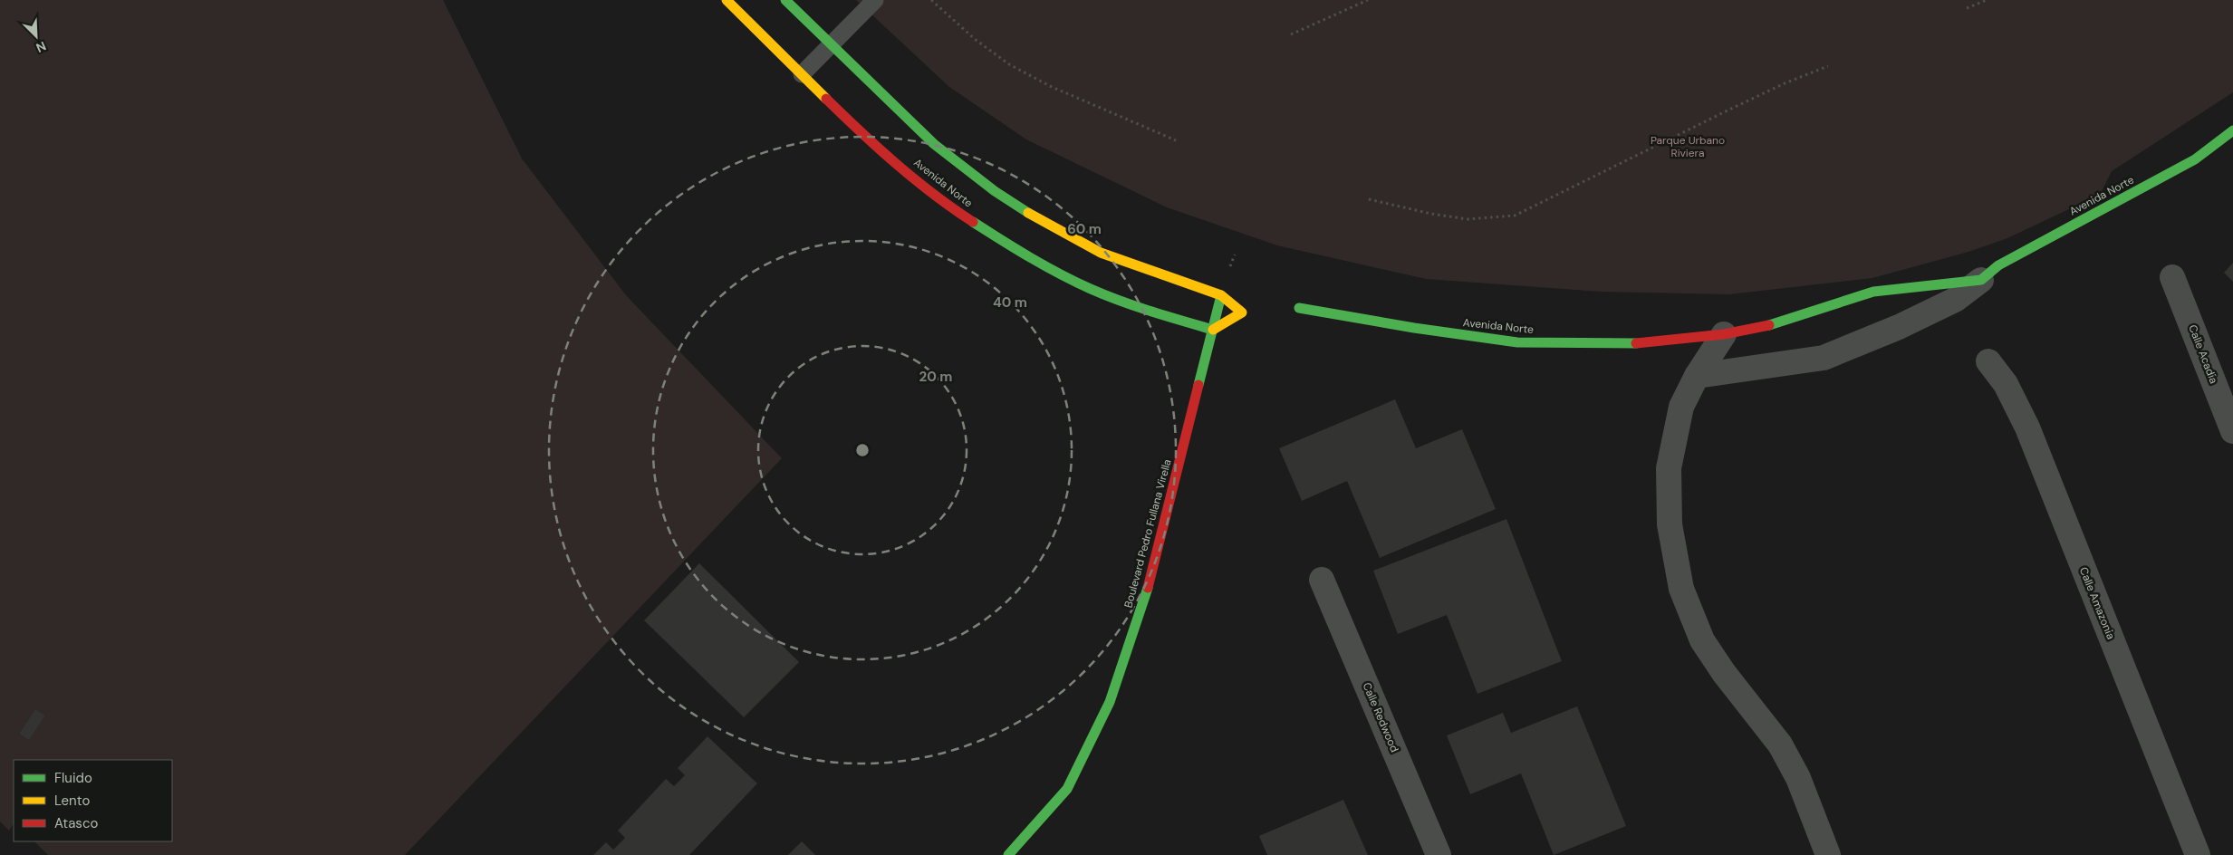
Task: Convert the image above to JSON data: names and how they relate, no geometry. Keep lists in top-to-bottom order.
{
  "streets": {
    "street": [
      "Avenida Norte",
      "Calle Acadia",
      "Boulevard Pedro Fullana Virella",
      "Calle Amazonia",
      "Calle Redwood"
    ]
  },
  "crossings": [
    ["Avenida Norte", "Boulevard Pedro Fullana Virella"]
  ],
  "parks": ["Parque Urbano Riviera"],
  "legend": ["Fluido", "Lento", "Atasco"],
  "north": "bottom right",
  "rings": ["60 m", "40 m", "20 m"]
}
